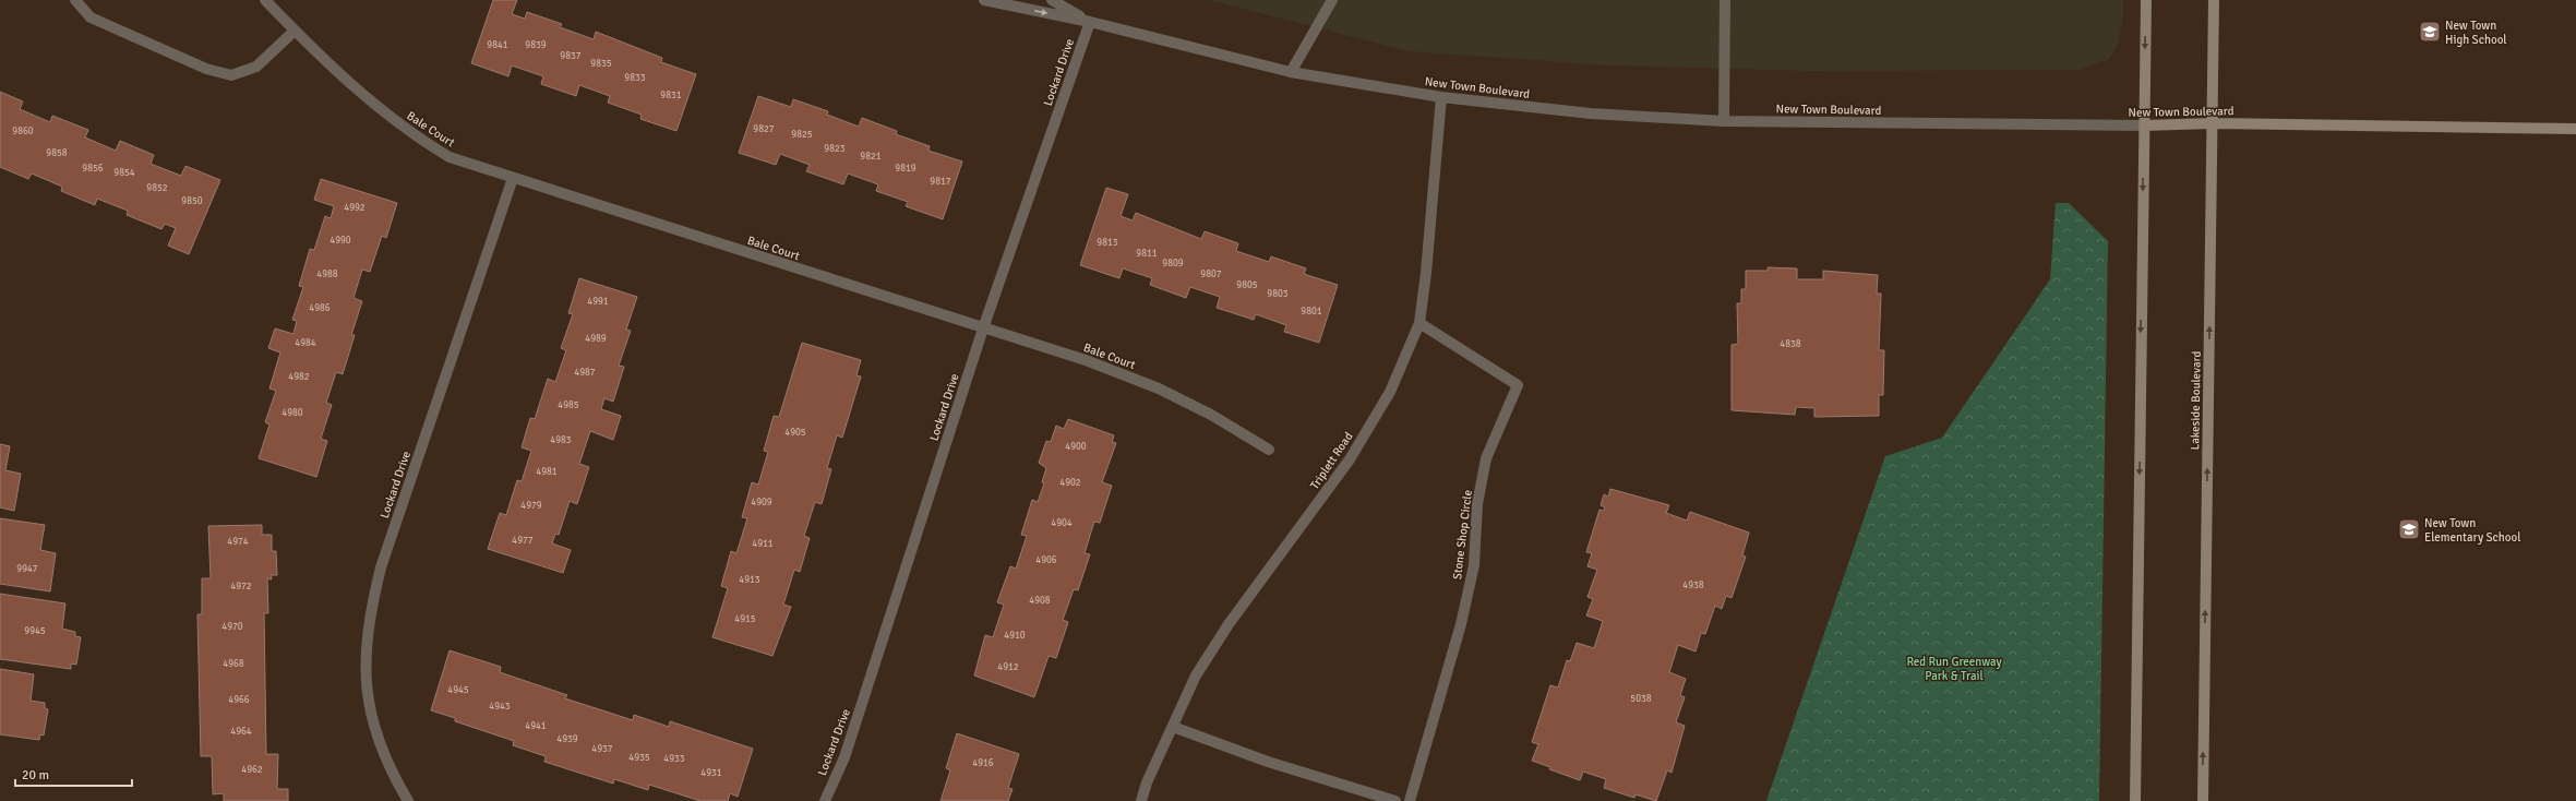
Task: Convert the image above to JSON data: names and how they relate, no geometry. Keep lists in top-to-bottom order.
{
  "streets": {
    "main road": ["New Town Boulevard", "Lakeside Boulevard"],
    "street": [
      "Lockard Drive",
      "Bale Court",
      "Triplett Road",
      "Stone Shop Circle"
    ]
  },
  "crossings": [
    ["Lockard Drive", "New Town Boulevard"],
    ["Lockard Drive", "Bale Court"],
    ["New Town Boulevard", "Lakeside Boulevard"],
    ["New Town Boulevard", "Triplett Road"],
    ["Triplett Road", "Stone Shop Circle"]
  ],
  "parks": ["Red Run Greenway Park & Trail"],
  "places": {
    "school or university": ["New Town High School", "New Town Elementary School"]
  },
  "house_numbers": [
    "9841",
    "9839",
    "9837",
    "9835",
    "9833",
    "9831",
    "9827",
    "9860",
    "9825",
    "9823",
    "9858",
    "9821",
    "9856",
    "9819",
    "9854",
    "9817",
    "9852",
    "9850",
    "4992",
    "4990",
    "9813",
    "9811",
    "9809",
    "4988",
    "9807",
    "9805",
    "9803",
    "4991",
    "4986",
    "9801",
    "4989",
    "4984",
    "4838",
    "4987",
    "4982",
    "4985",
    "4980",
    "4905",
    "4983",
    "4900",
    "4981",
    "4902",
    "4909",
    "4979",
    "4904",
    "4977",
    "4974",
    "4911",
    "4906",
    "9947",
    "4913",
    "4938",
    "4972",
    "4908",
    "4915",
    "4970",
    "9945",
    "4910",
    "4968",
    "4912",
    "4945",
    "5038",
    "4966",
    "4943",
    "4941",
    "4964",
    "4939",
    "4937",
    "4935",
    "4933",
    "4916",
    "4962",
    "4931"
  ],
  "scale_bar": "20 m"
}
